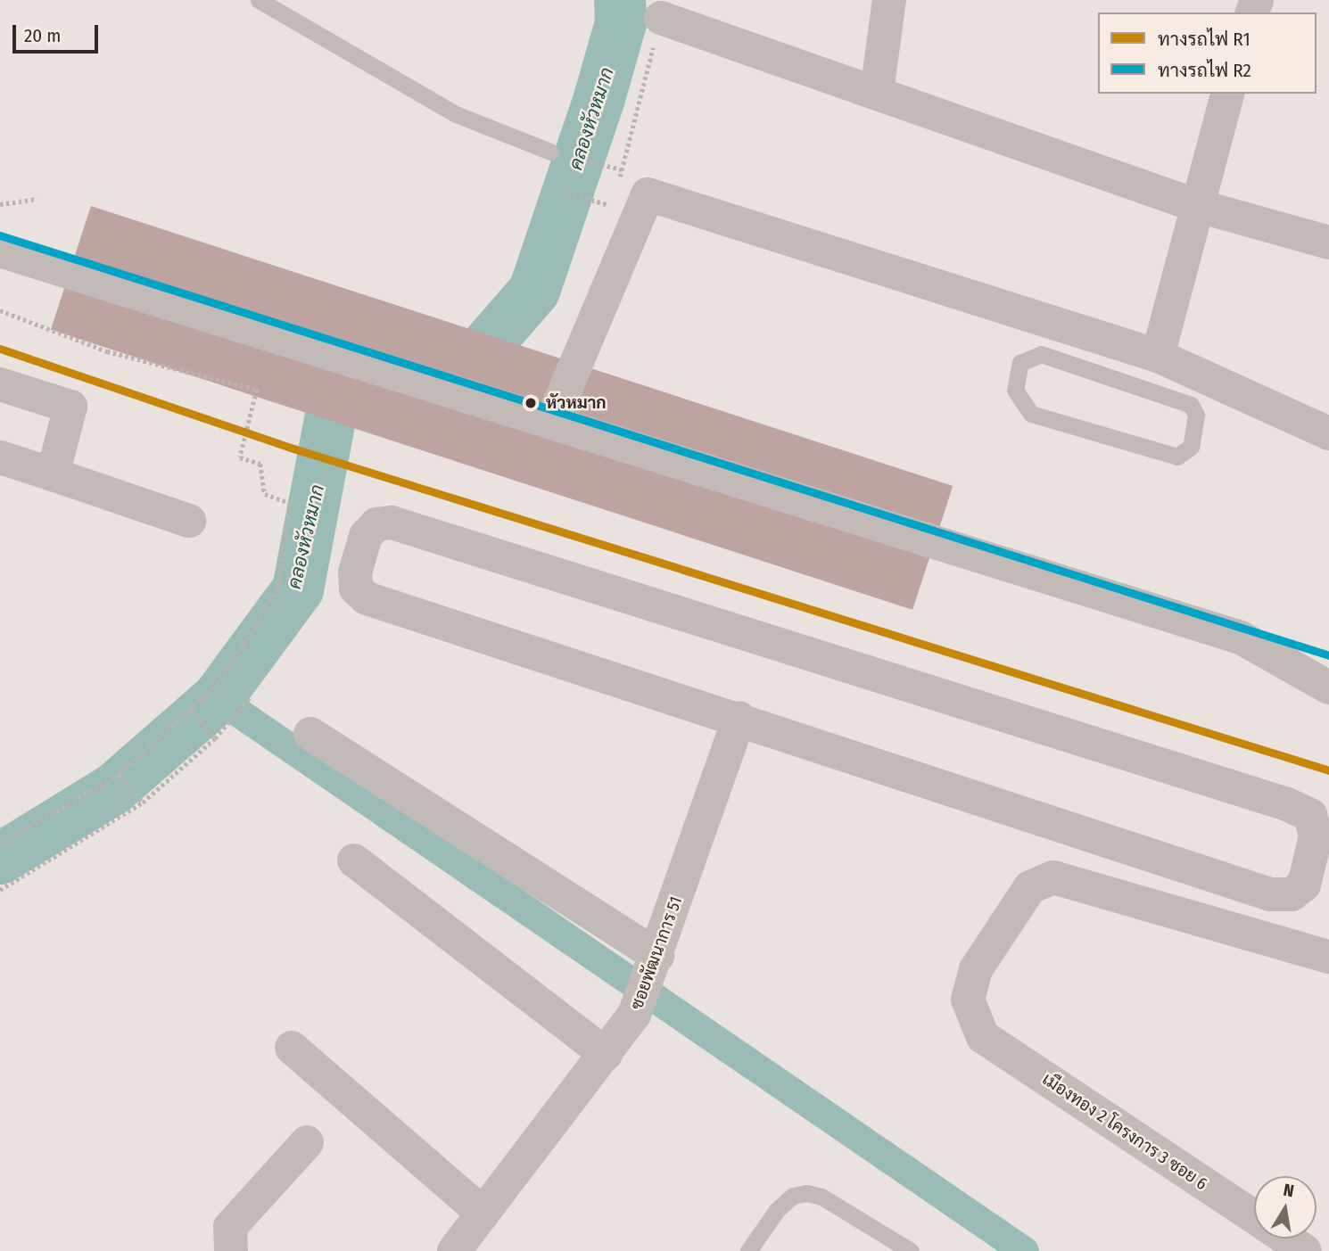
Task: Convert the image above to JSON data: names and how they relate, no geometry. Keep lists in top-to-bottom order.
{
  "streets": {
    "street": ["ซอยพัฒนาการ 51", "เมืองทอง 2 โครงการ 3 ซอย 6"]
  },
  "water": ["คลองหัวหมาก"],
  "places": ["หัวหมาก"],
  "lines": ["rail line R2", "rail line R1"],
  "legend": ["ทางรถไฟ R1", "ทางรถไฟ R2"],
  "scale_bar": "20 m",
  "north": "top"
}
